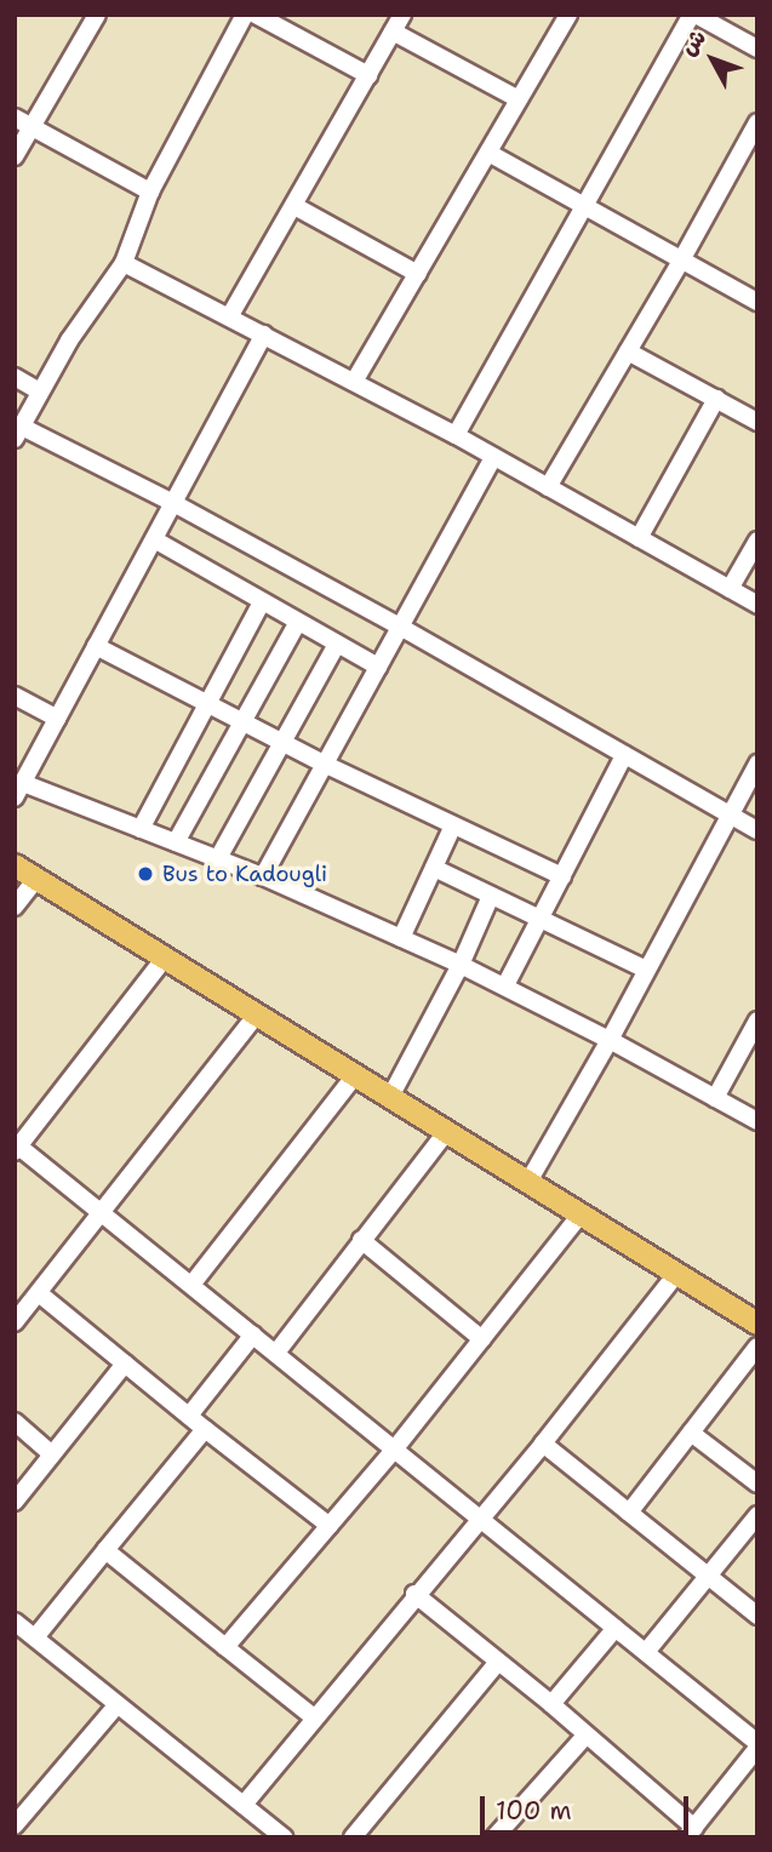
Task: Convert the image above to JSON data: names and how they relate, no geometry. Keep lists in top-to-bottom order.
{
  "places": ["Bus to Kadougli"],
  "scale_bar": "100 m",
  "north": "top left"
}
